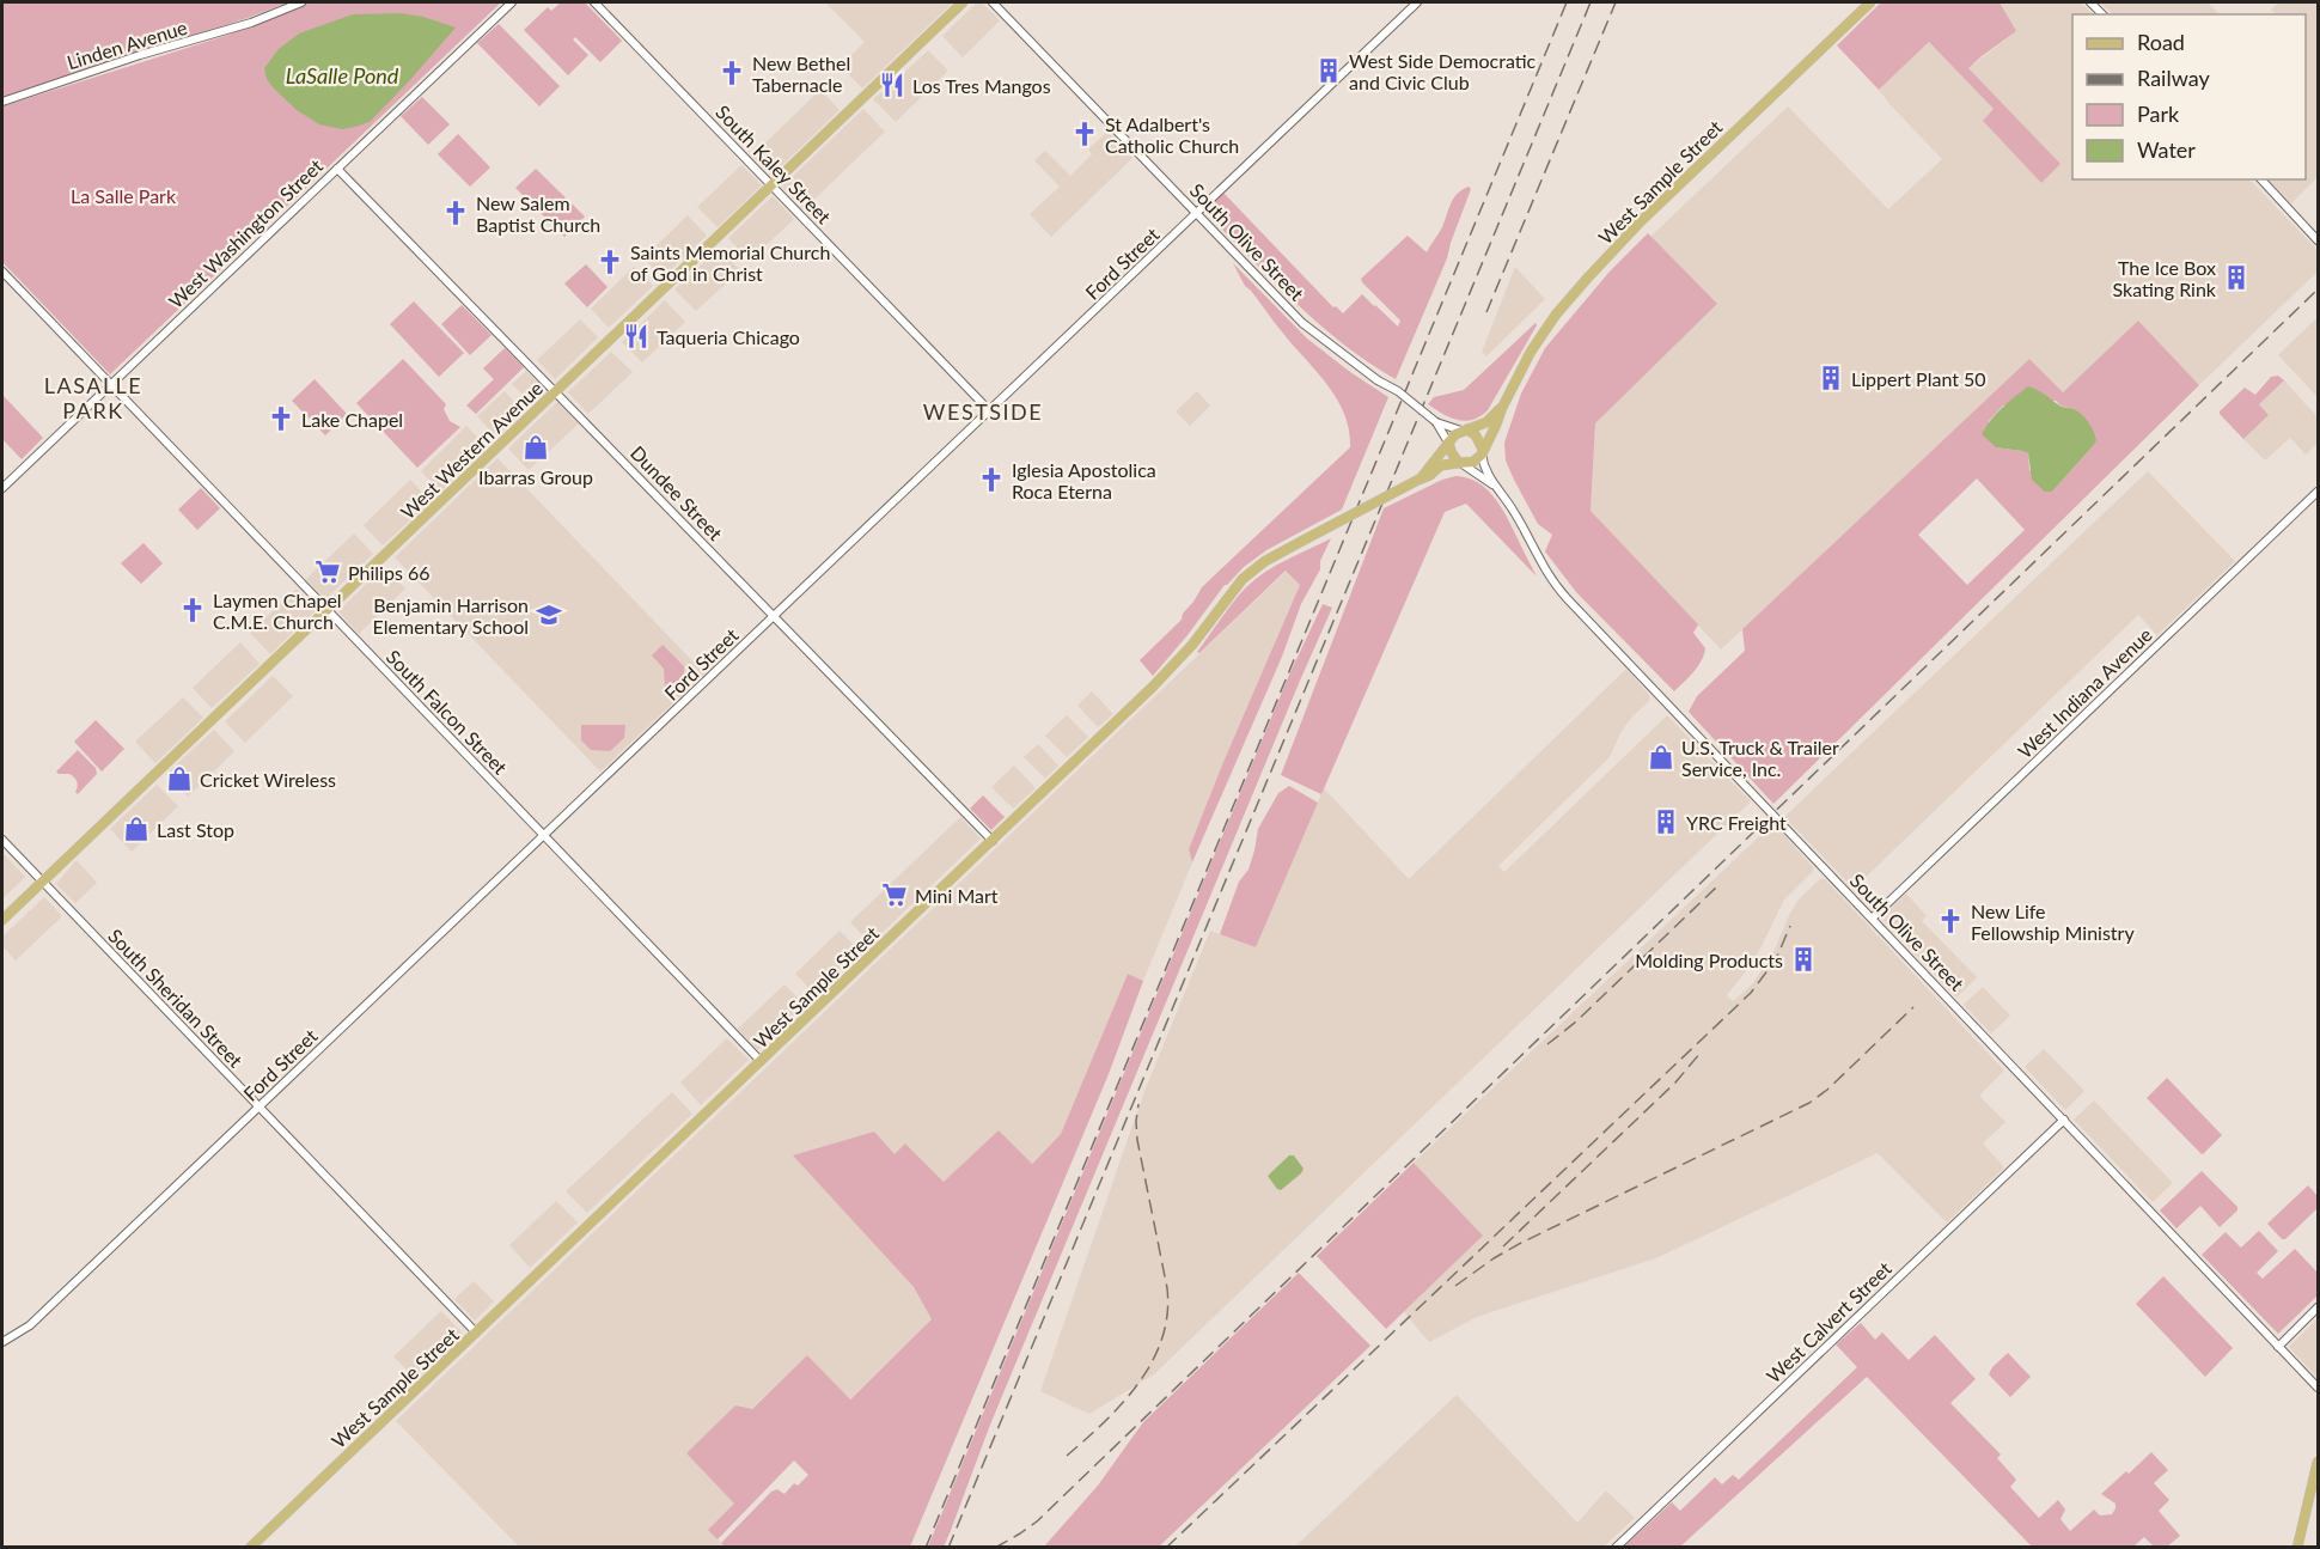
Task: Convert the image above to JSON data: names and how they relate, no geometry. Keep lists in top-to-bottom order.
{
  "streets": {
    "main road": ["West Sample Street", "West Western Avenue"],
    "street": [
      "Linden Avenue",
      "South Kaley Street",
      "West Washington Street",
      "South Olive Street",
      "Ford Street",
      "Dundee Street",
      "West Indiana Avenue",
      "South Falcon Street",
      "South Sheridan Street",
      "West Calvert Street"
    ]
  },
  "crossings": [
    ["South Kaley Street", "Ford Street"],
    ["South Kaley Street", "West Western Avenue"],
    ["West Sample Street", "South Olive Street"],
    ["West Sample Street", "Dundee Street"],
    ["West Sample Street", "South Falcon Street"],
    ["West Sample Street", "South Sheridan Street"],
    ["West Washington Street", "Dundee Street"],
    ["West Washington Street", "South Falcon Street"],
    ["South Olive Street", "Ford Street"],
    ["South Olive Street", "West Indiana Avenue"],
    ["South Olive Street", "West Calvert Street"],
    ["Ford Street", "Dundee Street"],
    ["Ford Street", "South Falcon Street"],
    ["Ford Street", "South Sheridan Street"],
    ["West Western Avenue", "Dundee Street"],
    ["West Western Avenue", "South Falcon Street"],
    ["West Western Avenue", "South Sheridan Street"]
  ],
  "districts": ["LASALLE PARK", "WESTSIDE"],
  "water": ["LaSalle Pond"],
  "parks": ["La Salle Park"],
  "places": {
    "building": [
      "West Side Democratic and Civic Club",
      "The Ice Box Skating Rink",
      "Lippert Plant 50",
      "YRC Freight",
      "Molding Products"
    ],
    "church": [
      "New Bethel Tabernacle",
      "St Adalbert's Catholic Church",
      "New Salem Baptist Church",
      "Saints Memorial Church of God in Christ",
      "Lake Chapel",
      "Iglesia Apostolica Roca Eterna",
      "Laymen Chapel C.M.E. Church",
      "New Life Fellowship Ministry"
    ],
    "restaurant": ["Los Tres Mangos", "Taqueria Chicago"],
    "shop": [
      "Ibarras Group",
      "U.S. Truck & Trailer Service, Inc.",
      "Cricket Wireless",
      "Last Stop"
    ],
    "supermarket": ["Philips 66", "Mini Mart"],
    "school or university": ["Benjamin Harrison Elementary School"]
  },
  "legend": [
    "Road",
    "Railway",
    "Park",
    "Water"
  ]
}
